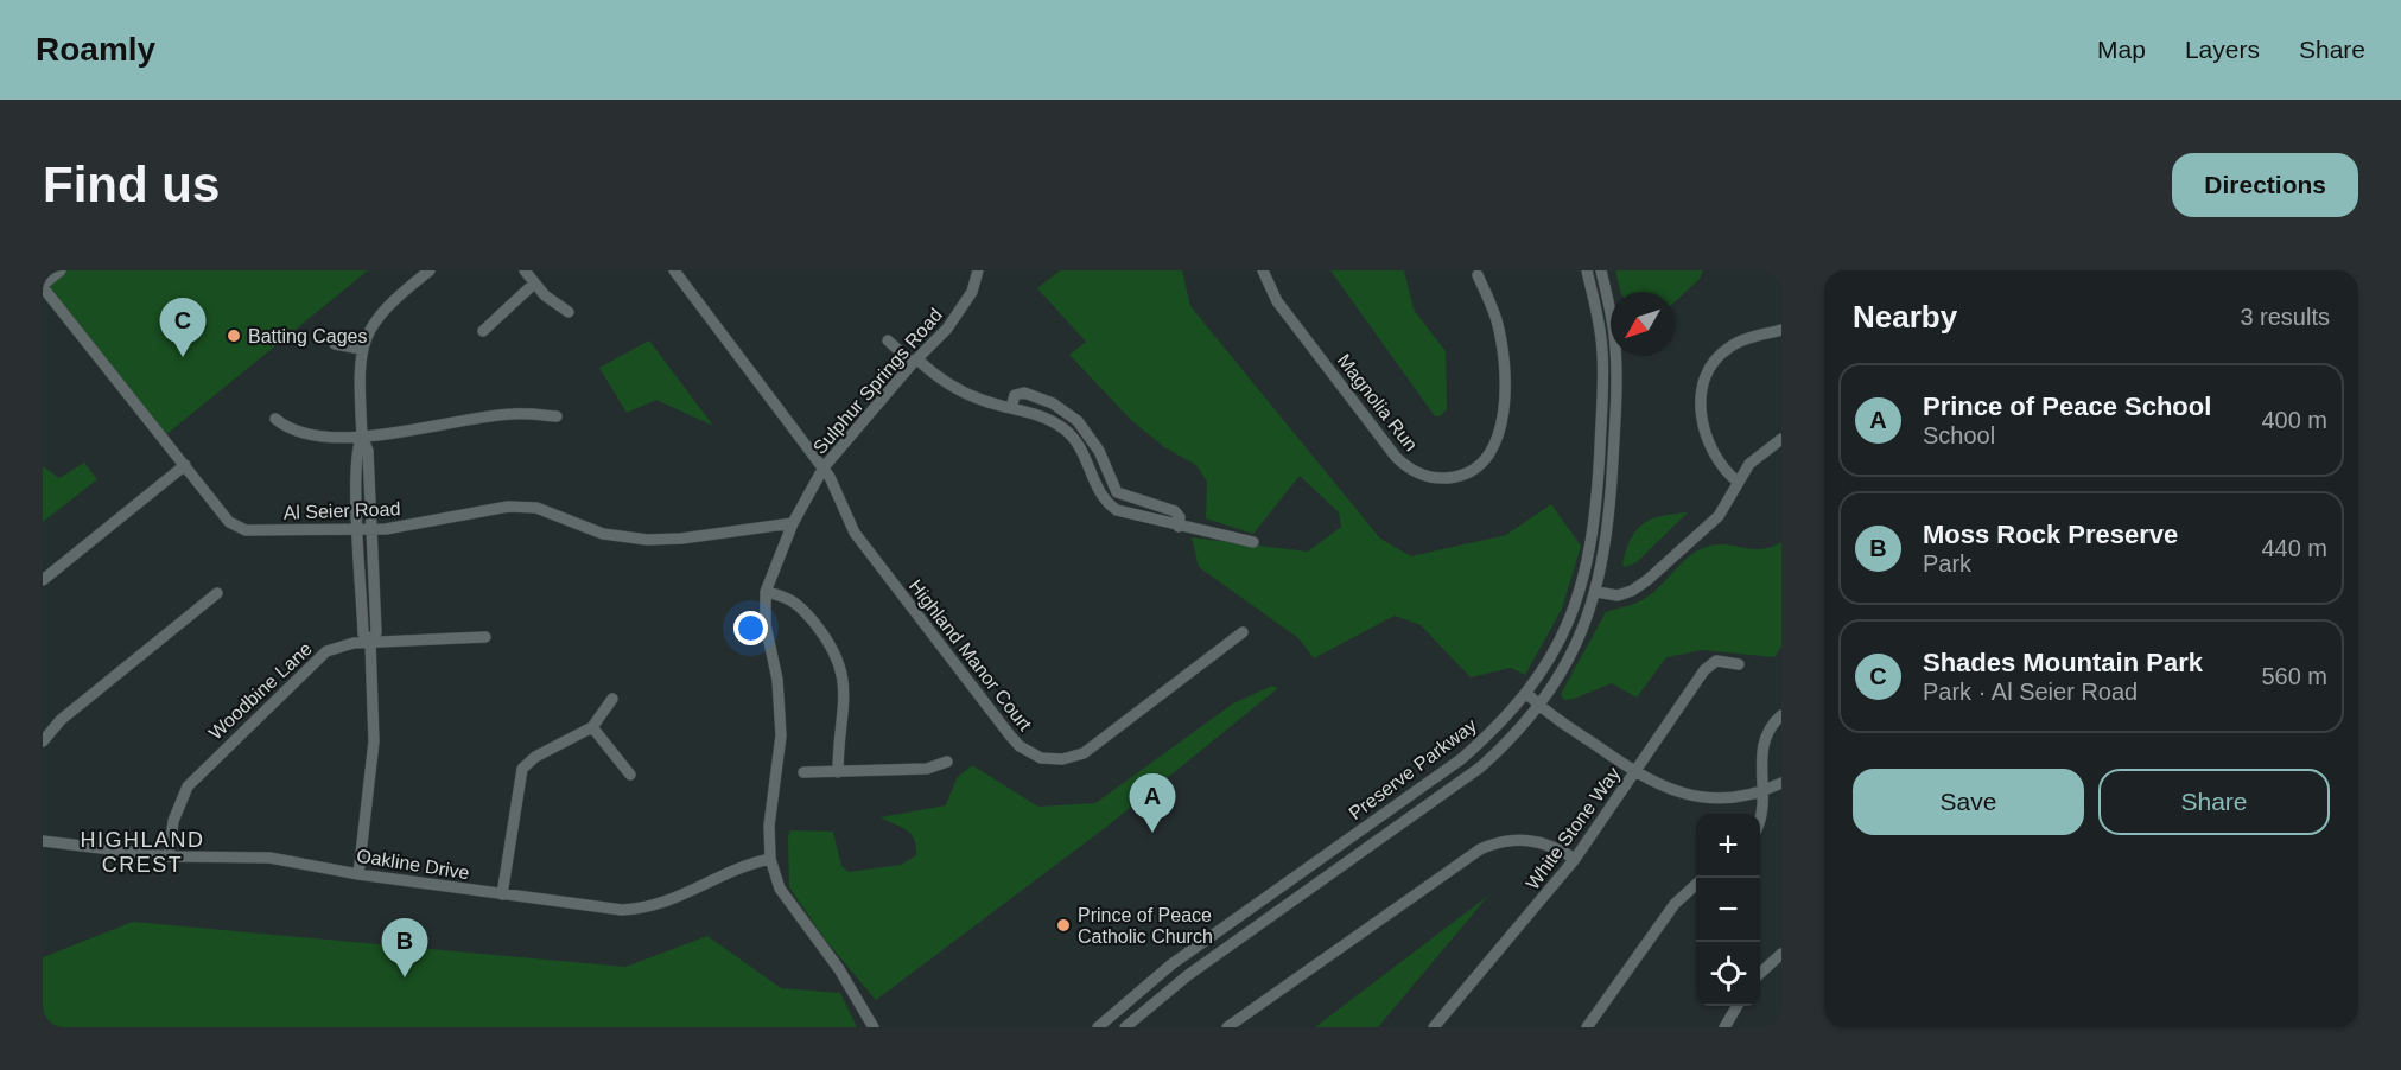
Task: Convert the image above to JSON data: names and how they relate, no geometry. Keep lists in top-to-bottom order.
{
  "streets": {
    "street": [
      "Sulphur Springs Road",
      "Magnolia Run",
      "Al Seier Road",
      "Highland Manor Court",
      "Woodbine Lane",
      "Preserve Parkway",
      "White Stone Way",
      "Oakline Drive"
    ]
  },
  "crossings": [
    ["Sulphur Springs Road", "Al Seier Road"],
    ["Sulphur Springs Road", "Highland Manor Court"],
    ["Sulphur Springs Road", "Oakline Drive"],
    ["Woodbine Lane", "Oakline Drive"]
  ],
  "districts": ["HIGHLAND CREST"],
  "places": ["Batting Cages", "Prince of Peace Catholic Church"],
  "north": "bottom left",
  "page": {
    "header": "Roamly",
    "nav": ["Map", "Layers", "Share"],
    "buttons": [
      "Directions",
      ["Save", "Share"]
    ],
    "title": "Find us",
    "heading": ["Nearby", "3 results"],
    "pins": ["C", "A", "B"],
    "list": [
      {
        "mark": "A",
        "name": "Prince of Peace School",
        "note": "School",
        "value": "400 m"
      },
      {
        "mark": "B",
        "name": "Moss Rock Preserve",
        "note": "Park",
        "value": "440 m"
      },
      {
        "mark": "C",
        "name": "Shades Mountain Park",
        "note": "Park · Al Seier Road",
        "value": "560 m"
      }
    ],
    "map_buttons": ["+", "−"]
  }
}
